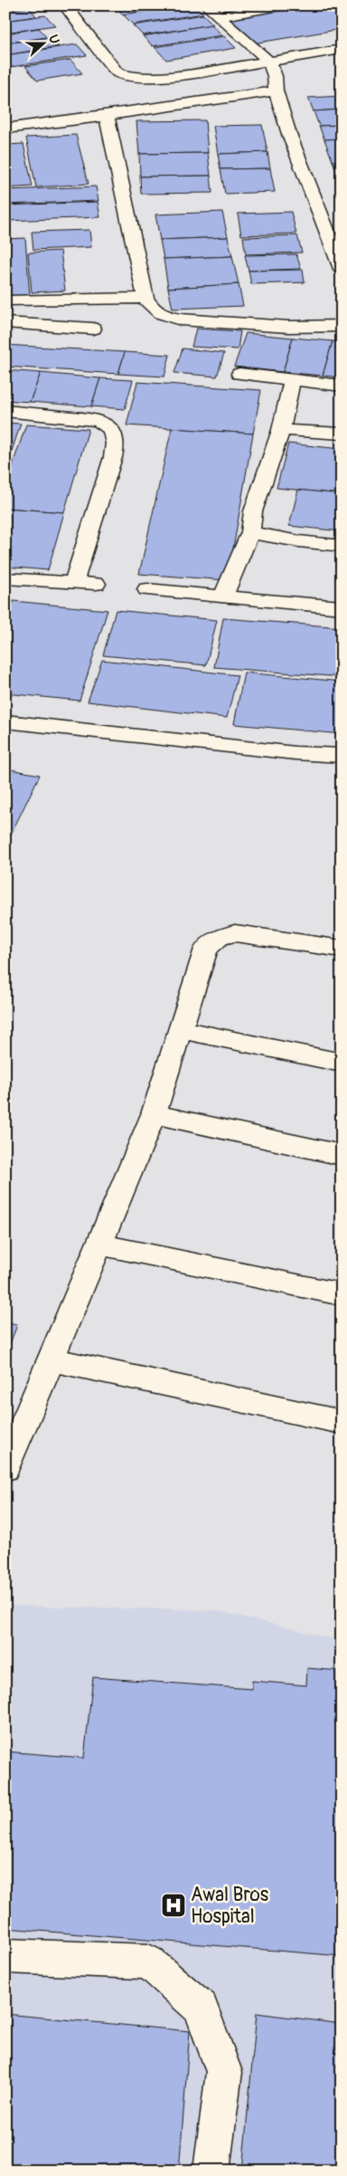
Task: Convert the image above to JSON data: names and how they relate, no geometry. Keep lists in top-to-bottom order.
{
  "places": {
    "hospital": ["Awal Bros Hospital"]
  },
  "north": "right"
}
